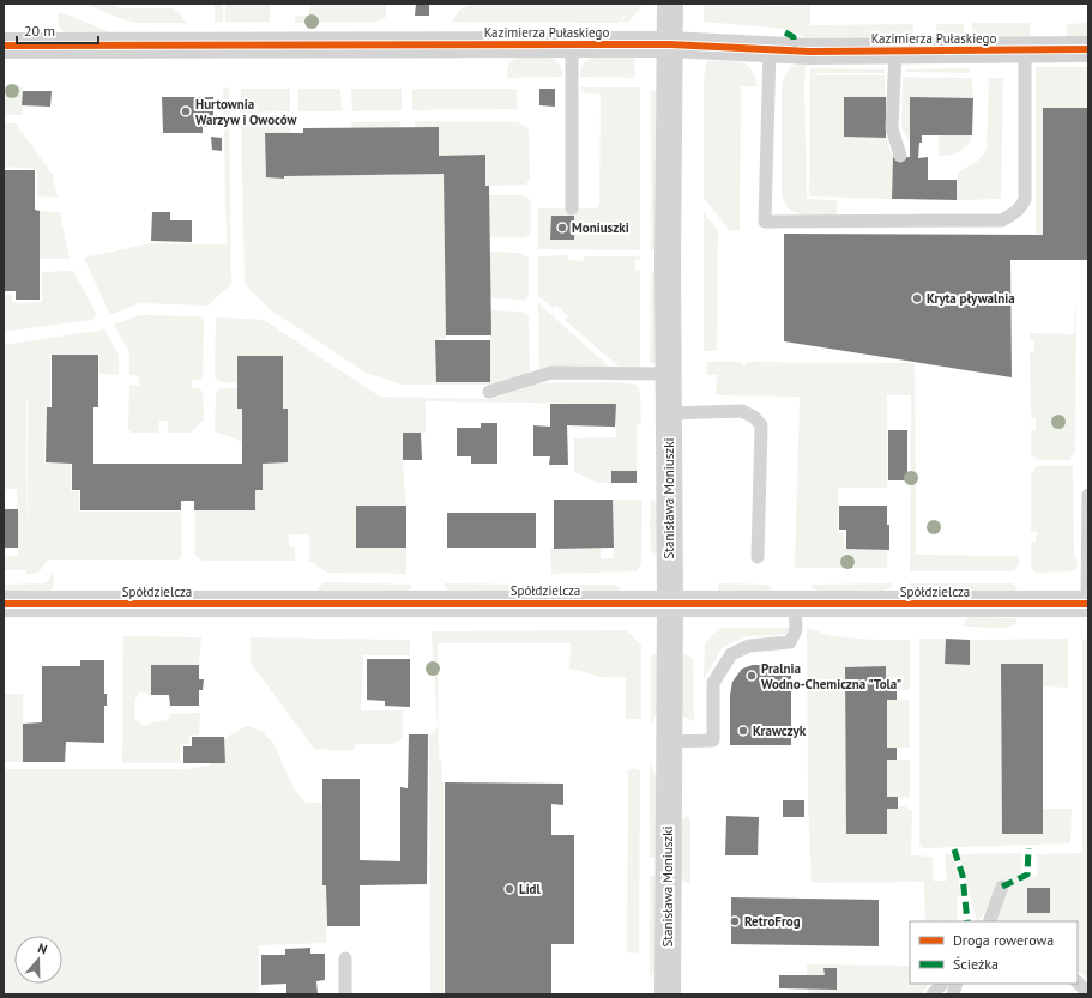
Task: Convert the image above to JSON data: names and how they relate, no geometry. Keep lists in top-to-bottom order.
{
  "streets": {
    "street": ["Kazimierza Pułaskiego", "Stanisława Moniuszki", "Spółdzielcza"]
  },
  "crossings": [
    ["Kazimierza Pułaskiego", "Stanisława Moniuszki"],
    ["Stanisława Moniuszki", "Spółdzielcza"]
  ],
  "places": [
    "Hurtownia Warzyw i Owoców",
    "Moniuszki",
    "Kryta pływalnia",
    "Pralnia Wodno-Chemiczna \"Tola\"",
    "Krawczyk",
    "Lidl",
    "RetroFrog"
  ],
  "legend": ["Droga rowerowa", "Ścieżka"],
  "scale_bar": "20 m",
  "north": "top"
}
